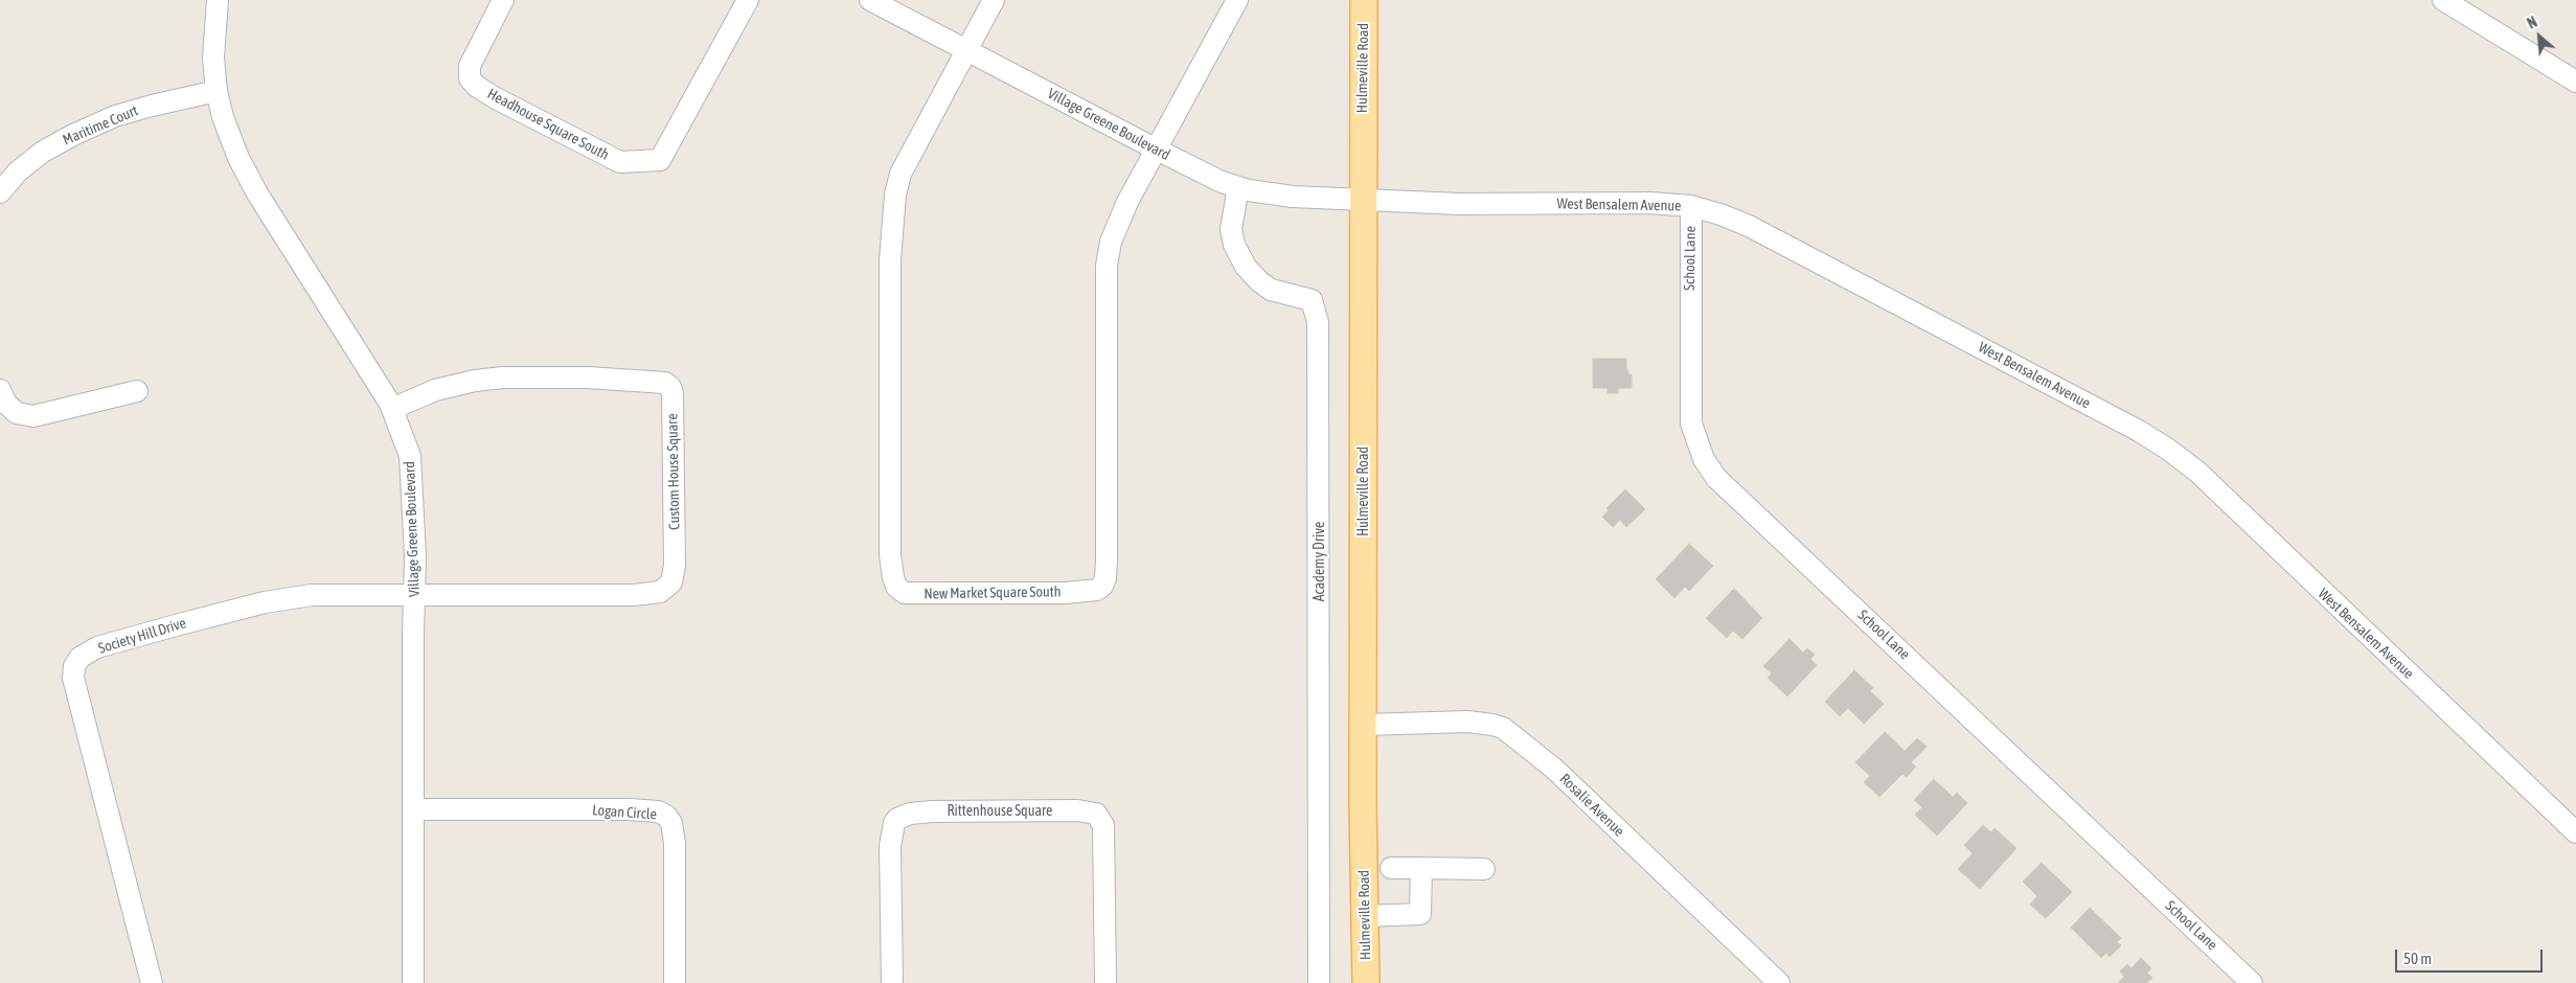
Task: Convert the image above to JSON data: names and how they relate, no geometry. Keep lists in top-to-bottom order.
{
  "streets": {
    "main road": ["Hulmeville Road"],
    "street": [
      "Headhouse Square South",
      "Village Greene Boulevard",
      "Maritime Court",
      "West Bensalem Avenue",
      "School Lane",
      "Custom House Square",
      "Academy Drive",
      "New Market Square South",
      "Society Hill Drive",
      "Rosalie Avenue",
      "Rittenhouse Square",
      "Logan Circle"
    ]
  },
  "crossings": [
    ["Hulmeville Road", "Village Greene Boulevard"],
    ["Hulmeville Road", "West Bensalem Avenue"],
    ["Hulmeville Road", "Rosalie Avenue"],
    ["Village Greene Boulevard", "Maritime Court"],
    ["Village Greene Boulevard", "West Bensalem Avenue"],
    ["Village Greene Boulevard", "Custom House Square"],
    ["Village Greene Boulevard", "Academy Drive"],
    ["Village Greene Boulevard", "New Market Square South"],
    ["Village Greene Boulevard", "Society Hill Drive"],
    ["Village Greene Boulevard", "Logan Circle"],
    ["West Bensalem Avenue", "School Lane"],
    ["Custom House Square", "Society Hill Drive"]
  ],
  "scale_bar": "50 m",
  "north": "top left"
}
